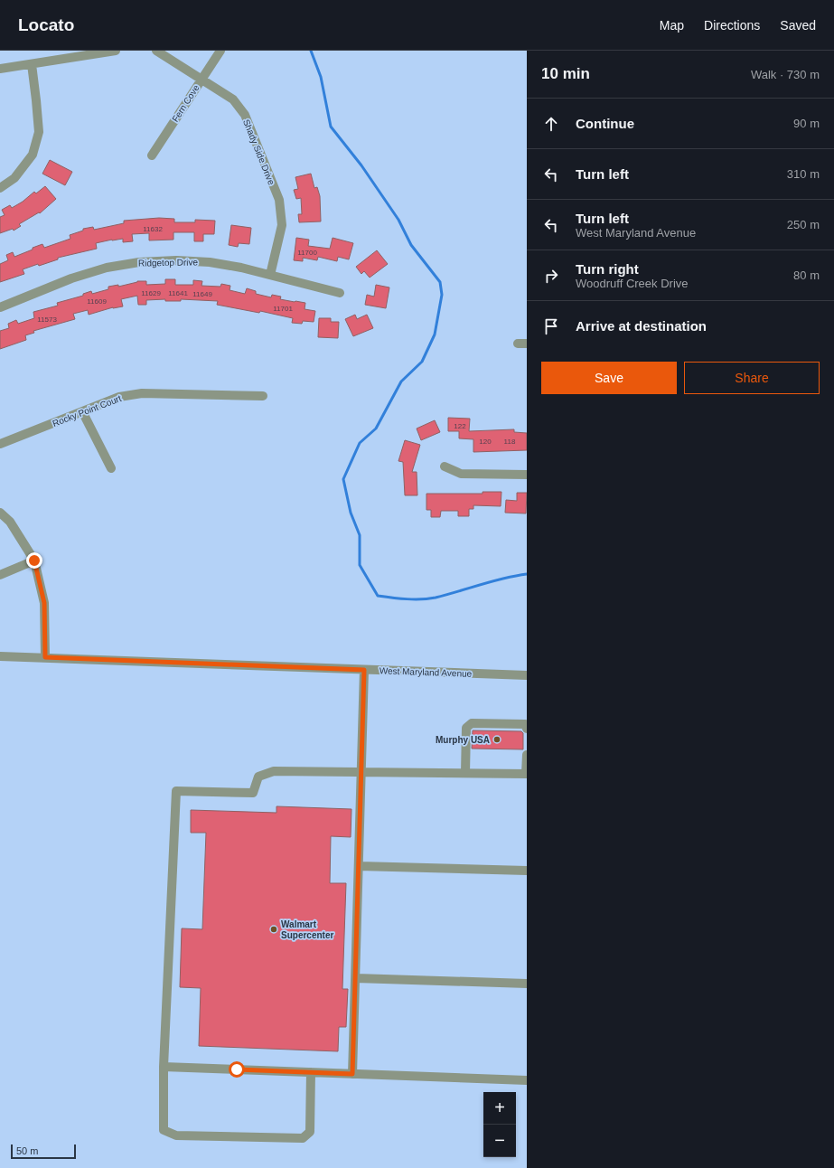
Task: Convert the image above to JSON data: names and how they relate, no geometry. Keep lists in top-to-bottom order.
{
  "streets": {
    "street": [
      "Fern Cove",
      "Shady Side Drive",
      "Ridgetop Drive",
      "Rocky Point Court",
      "West Maryland Avenue"
    ]
  },
  "crossings": [
    ["Fern Cove", "Shady Side Drive"],
    ["Shady Side Drive", "Ridgetop Drive"]
  ],
  "places": ["Murphy USA", "Walmart Supercenter"],
  "house_numbers": [
    "11632",
    "11700",
    "11629",
    "11641",
    "11649",
    "11609",
    "11701",
    "11573",
    "122",
    "120",
    "118"
  ],
  "scale_bar": "50 m",
  "page": {
    "header": "Locato",
    "nav": ["Map", "Directions", "Saved"],
    "heading": ["10 min", "Walk · 730 m"],
    "list": [
      ["Continue", "90 m"],
      ["Turn left", "310 m"],
      ["Turn left", "West Maryland Avenue", "250 m"],
      ["Turn right", "Woodruff Creek Drive", "80 m"],
      "Arrive at destination"
    ],
    "buttons": ["Save", "Share"],
    "map_buttons": ["+", "−"],
    "scale": "50 m"
  }
}
